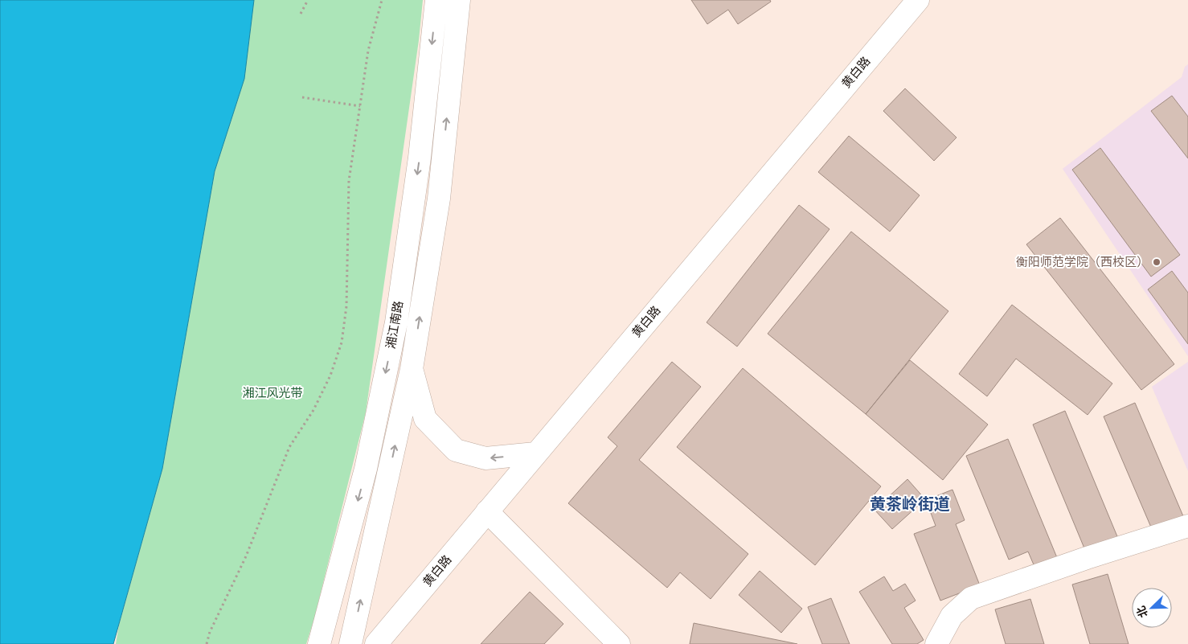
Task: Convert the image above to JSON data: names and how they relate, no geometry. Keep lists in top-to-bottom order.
{
  "streets": {
    "main road": ["黄白路", "湘江南路"]
  },
  "districts": ["黄茶岭街道"],
  "parks": ["湘江风光带"],
  "places": ["衡阳师范学院（西校区）"],
  "north": "bottom left"
}
